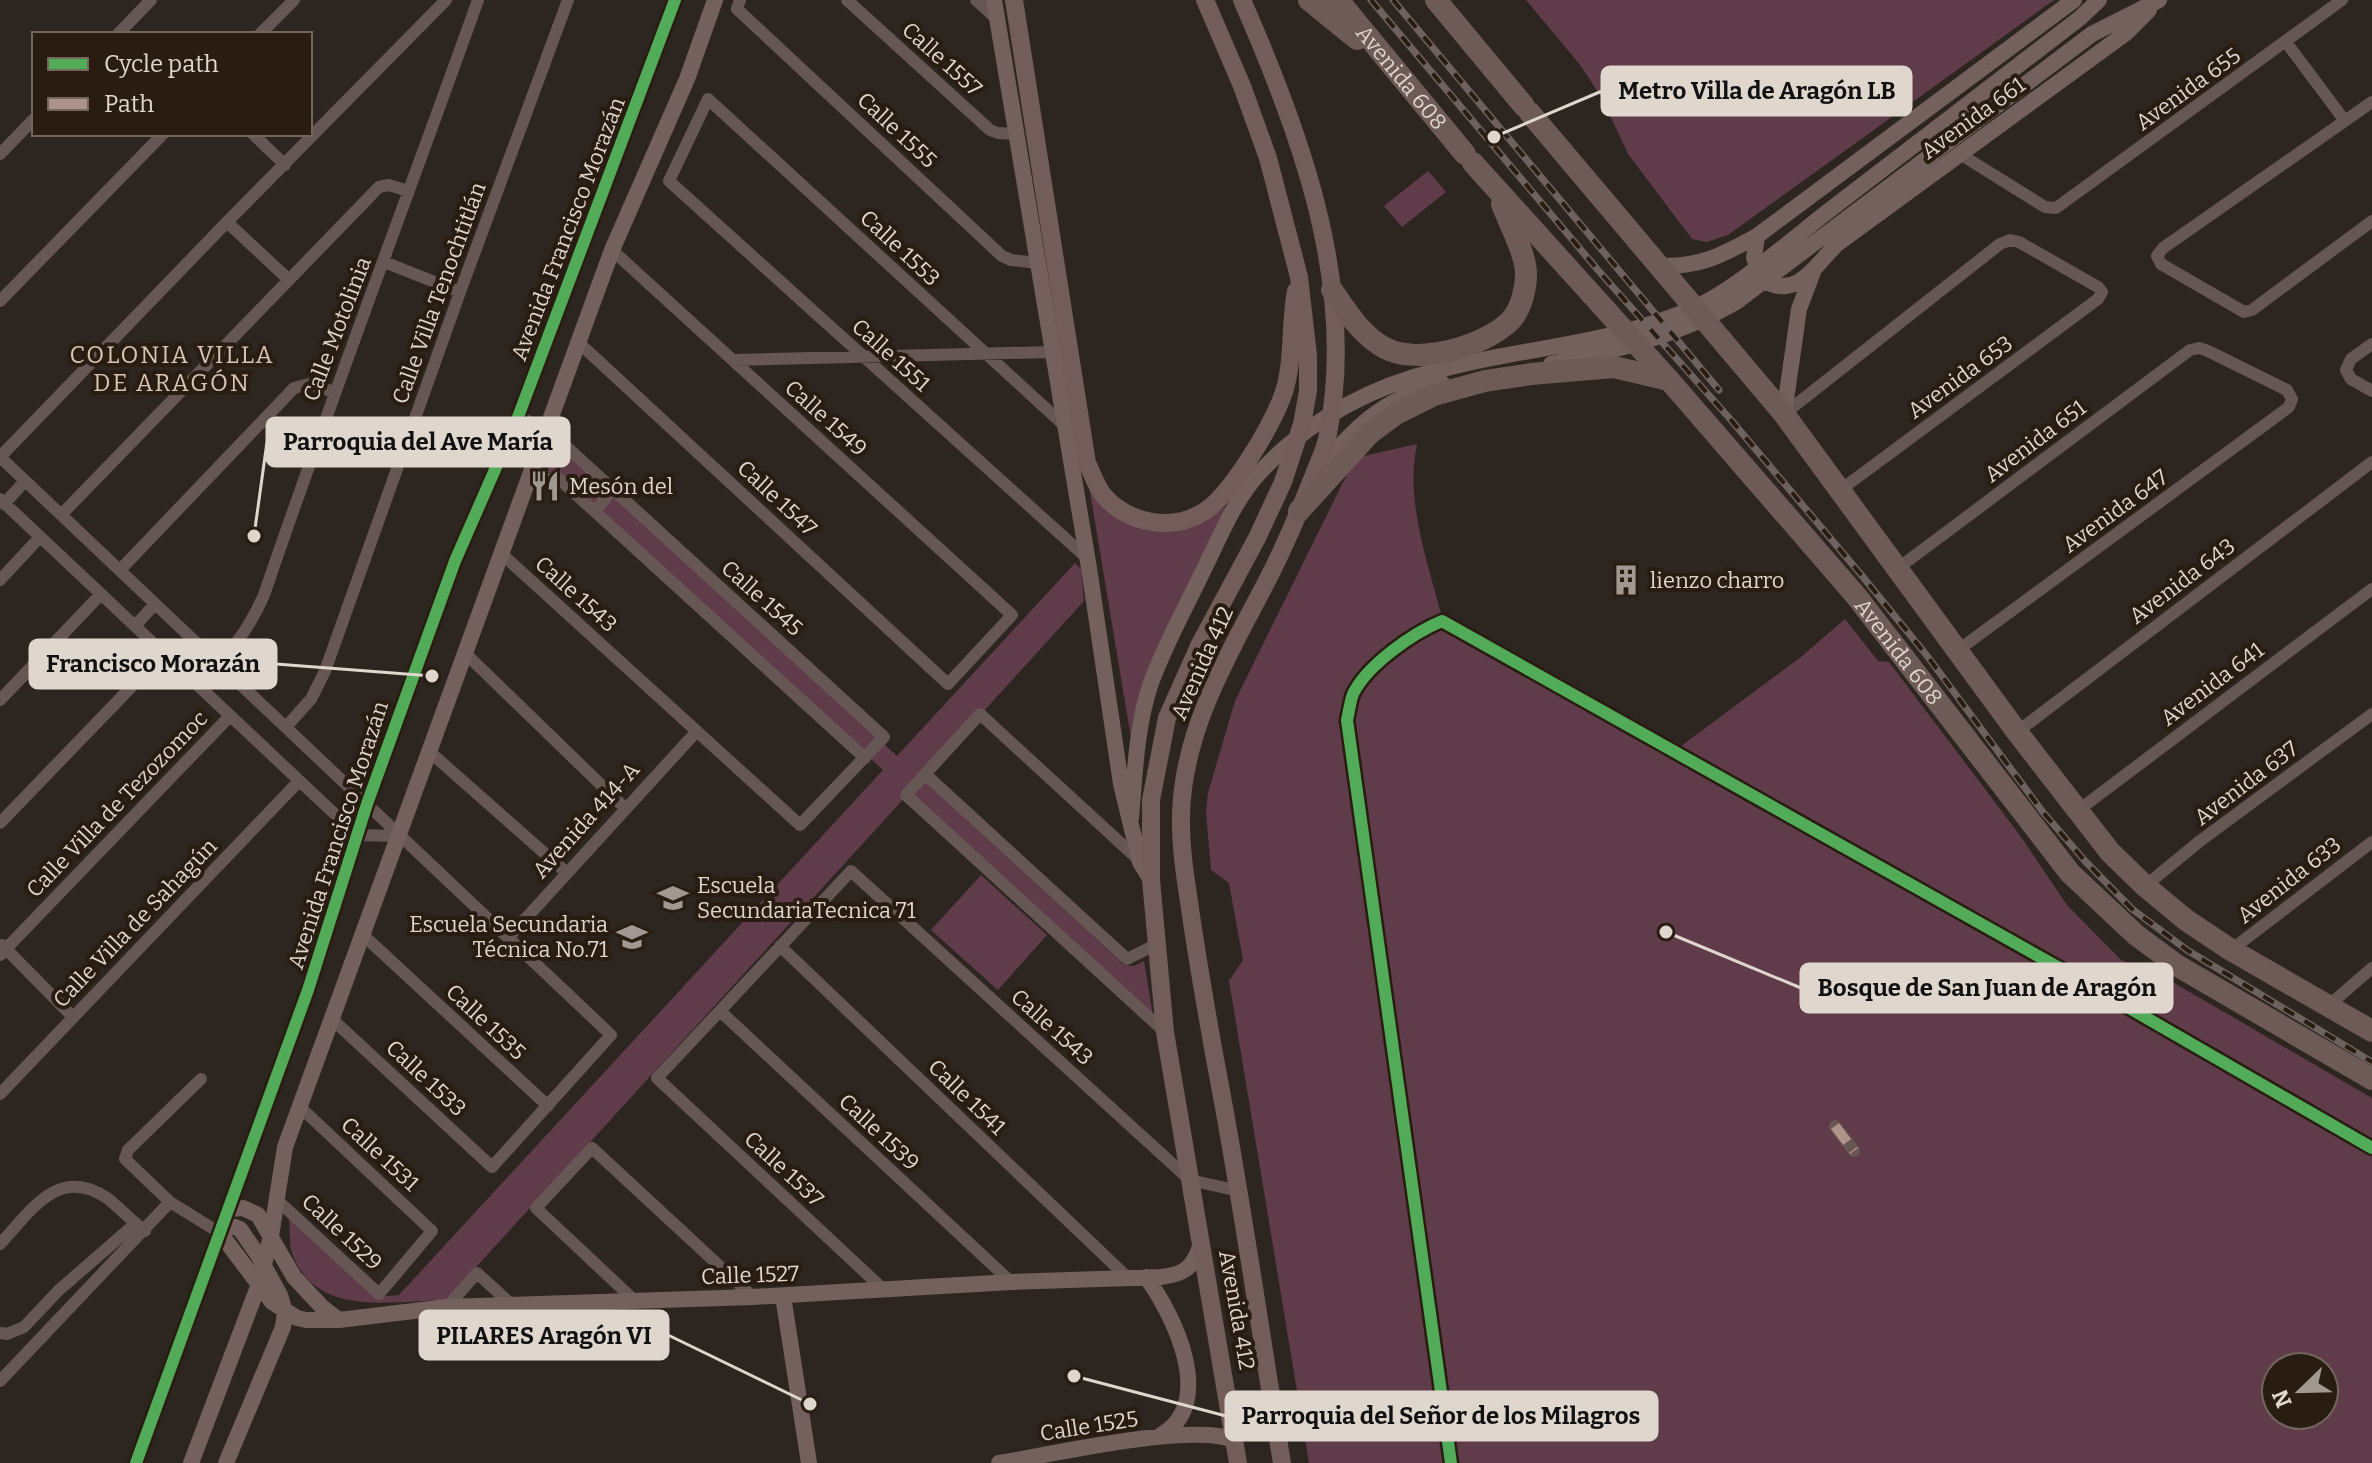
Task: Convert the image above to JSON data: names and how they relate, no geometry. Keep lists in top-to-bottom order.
{
  "streets": {
    "highway": ["Avenida 608"],
    "main road": ["Avenida 412"],
    "street": [
      "Calle 1557",
      "Avenida 655",
      "Avenida 661",
      "Calle 1555",
      "Avenida Francisco Morazán",
      "Calle 1553",
      "Calle Villa Tenochtitlán",
      "Calle Motolinia",
      "Calle 1551",
      "Avenida 653",
      "Calle 1549",
      "Avenida 651",
      "Calle 1547",
      "Avenida 647",
      "Avenida 643",
      "Calle 1543",
      "Calle 1545",
      "Avenida 641",
      "Avenida 637",
      "Calle Villa de Tezozomoc",
      "Avenida 414-A",
      "Avenida 633",
      "Calle Villa de Sahagún",
      "Calle 1535",
      "Calle 1533",
      "Calle 1541",
      "Calle 1539",
      "Calle 1531",
      "Calle 1537",
      "Calle 1529",
      "Calle 1527",
      "Calle 1525"
    ]
  },
  "crossings": [
    ["Calle 1557", "Avenida 412"],
    ["Avenida 608", "Avenida 661"],
    ["Avenida 608", "Avenida 653"],
    ["Avenida 608", "Avenida 651"],
    ["Avenida 608", "Avenida 647"],
    ["Avenida 608", "Avenida 643"],
    ["Avenida 608", "Avenida 641"],
    ["Avenida 608", "Avenida 637"],
    ["Avenida 608", "Avenida 633"],
    ["Avenida 655", "Avenida 661"],
    ["Calle 1555", "Avenida 412"],
    ["Avenida Francisco Morazán", "Calle 1545"],
    ["Calle 1553", "Calle 1551"],
    ["Calle 1553", "Avenida 412"],
    ["Calle 1551", "Avenida 412"],
    ["Calle 1549", "Calle 1547"],
    ["Avenida 651", "Avenida 647"],
    ["Calle 1543", "Calle 1545"],
    ["Calle 1543", "Avenida 412"],
    ["Calle 1543", "Avenida 414-A"],
    ["Calle 1543", "Calle 1541"],
    ["Avenida 412", "Calle 1527"],
    ["Avenida 412", "Calle 1525"],
    ["Calle 1535", "Calle 1533"],
    ["Calle 1541", "Calle 1527"],
    ["Calle 1539", "Calle 1537"],
    ["Calle 1539", "Calle 1527"],
    ["Calle 1531", "Calle 1529"],
    ["Calle 1537", "Calle 1527"]
  ],
  "districts": ["COLONIA VILLA DE ARAGÓN"],
  "places": {
    "other": [
      "Metro Villa de Aragón LB",
      "Parroquia del Ave María",
      "Francisco Morazán",
      "Bosque de San Juan de Aragón",
      "Parroquia del Señor de los Milagros",
      "PILARES Aragón VI"
    ],
    "restaurant": ["Mesón del"],
    "building": ["lienzo charro"],
    "school or university": ["Escuela SecundariaTecnica 71", "Escuela Secundaria Técnica No.71"]
  },
  "legend": ["Cycle path", "Path"],
  "north": "bottom left"
}
